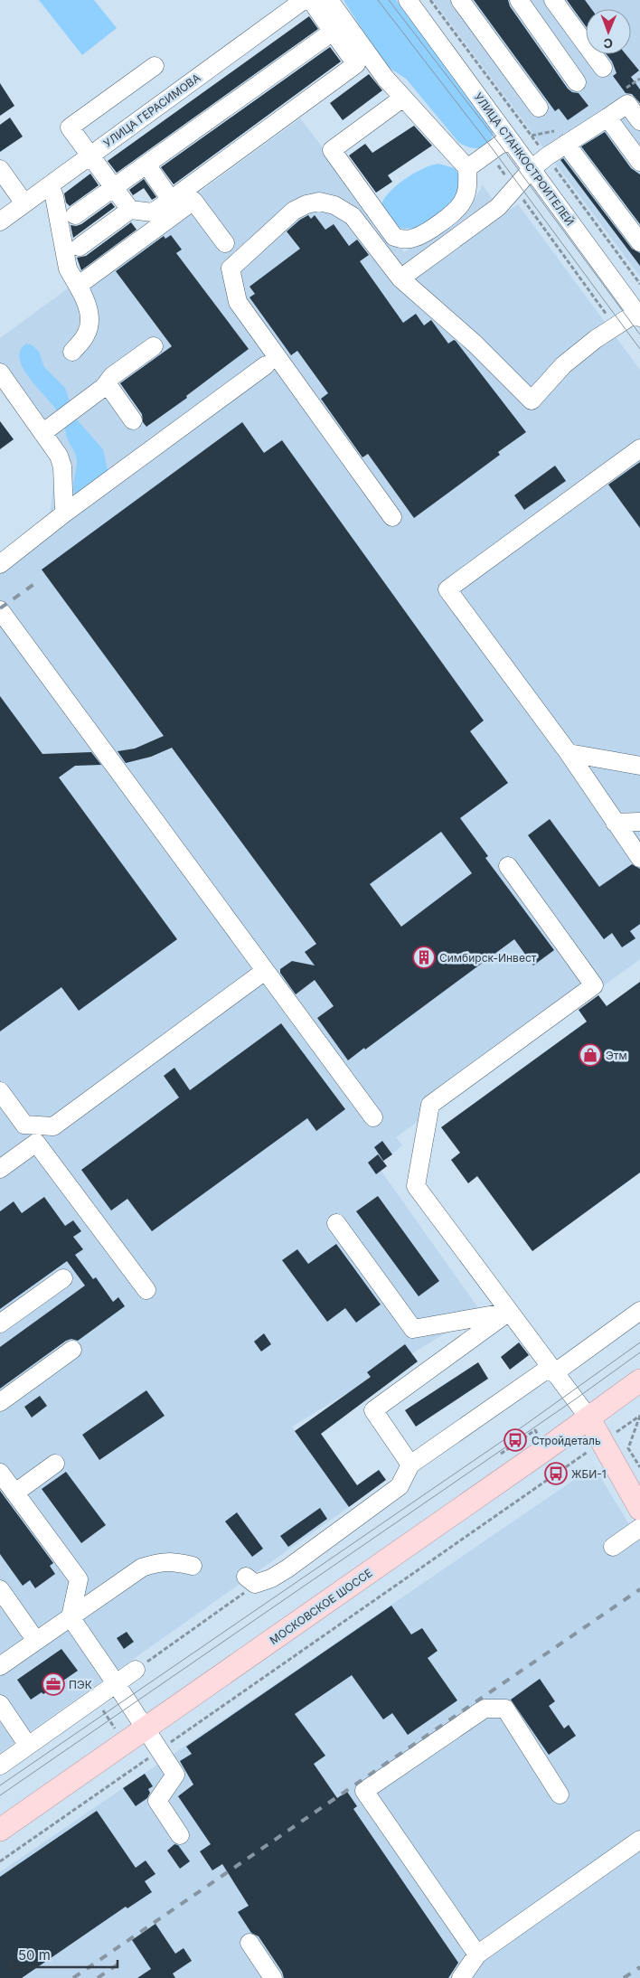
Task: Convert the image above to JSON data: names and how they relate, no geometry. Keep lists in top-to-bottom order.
{
  "streets": {
    "main road": ["МОСКОВСКОЕ ШОССЕ"],
    "street": ["УЛИЦА ГЕРАСИМОВА", "УЛИЦА СТАНКОСТРОИТЕЛЕЙ"]
  },
  "places": {
    "building": ["Симбирск-Инвест"],
    "shop": ["Этм"],
    "bus stop": ["Стройдеталь", "ЖБИ-1"],
    "office": ["ПЭК"]
  },
  "scale_bar": "50 m",
  "north": "bottom"
}
